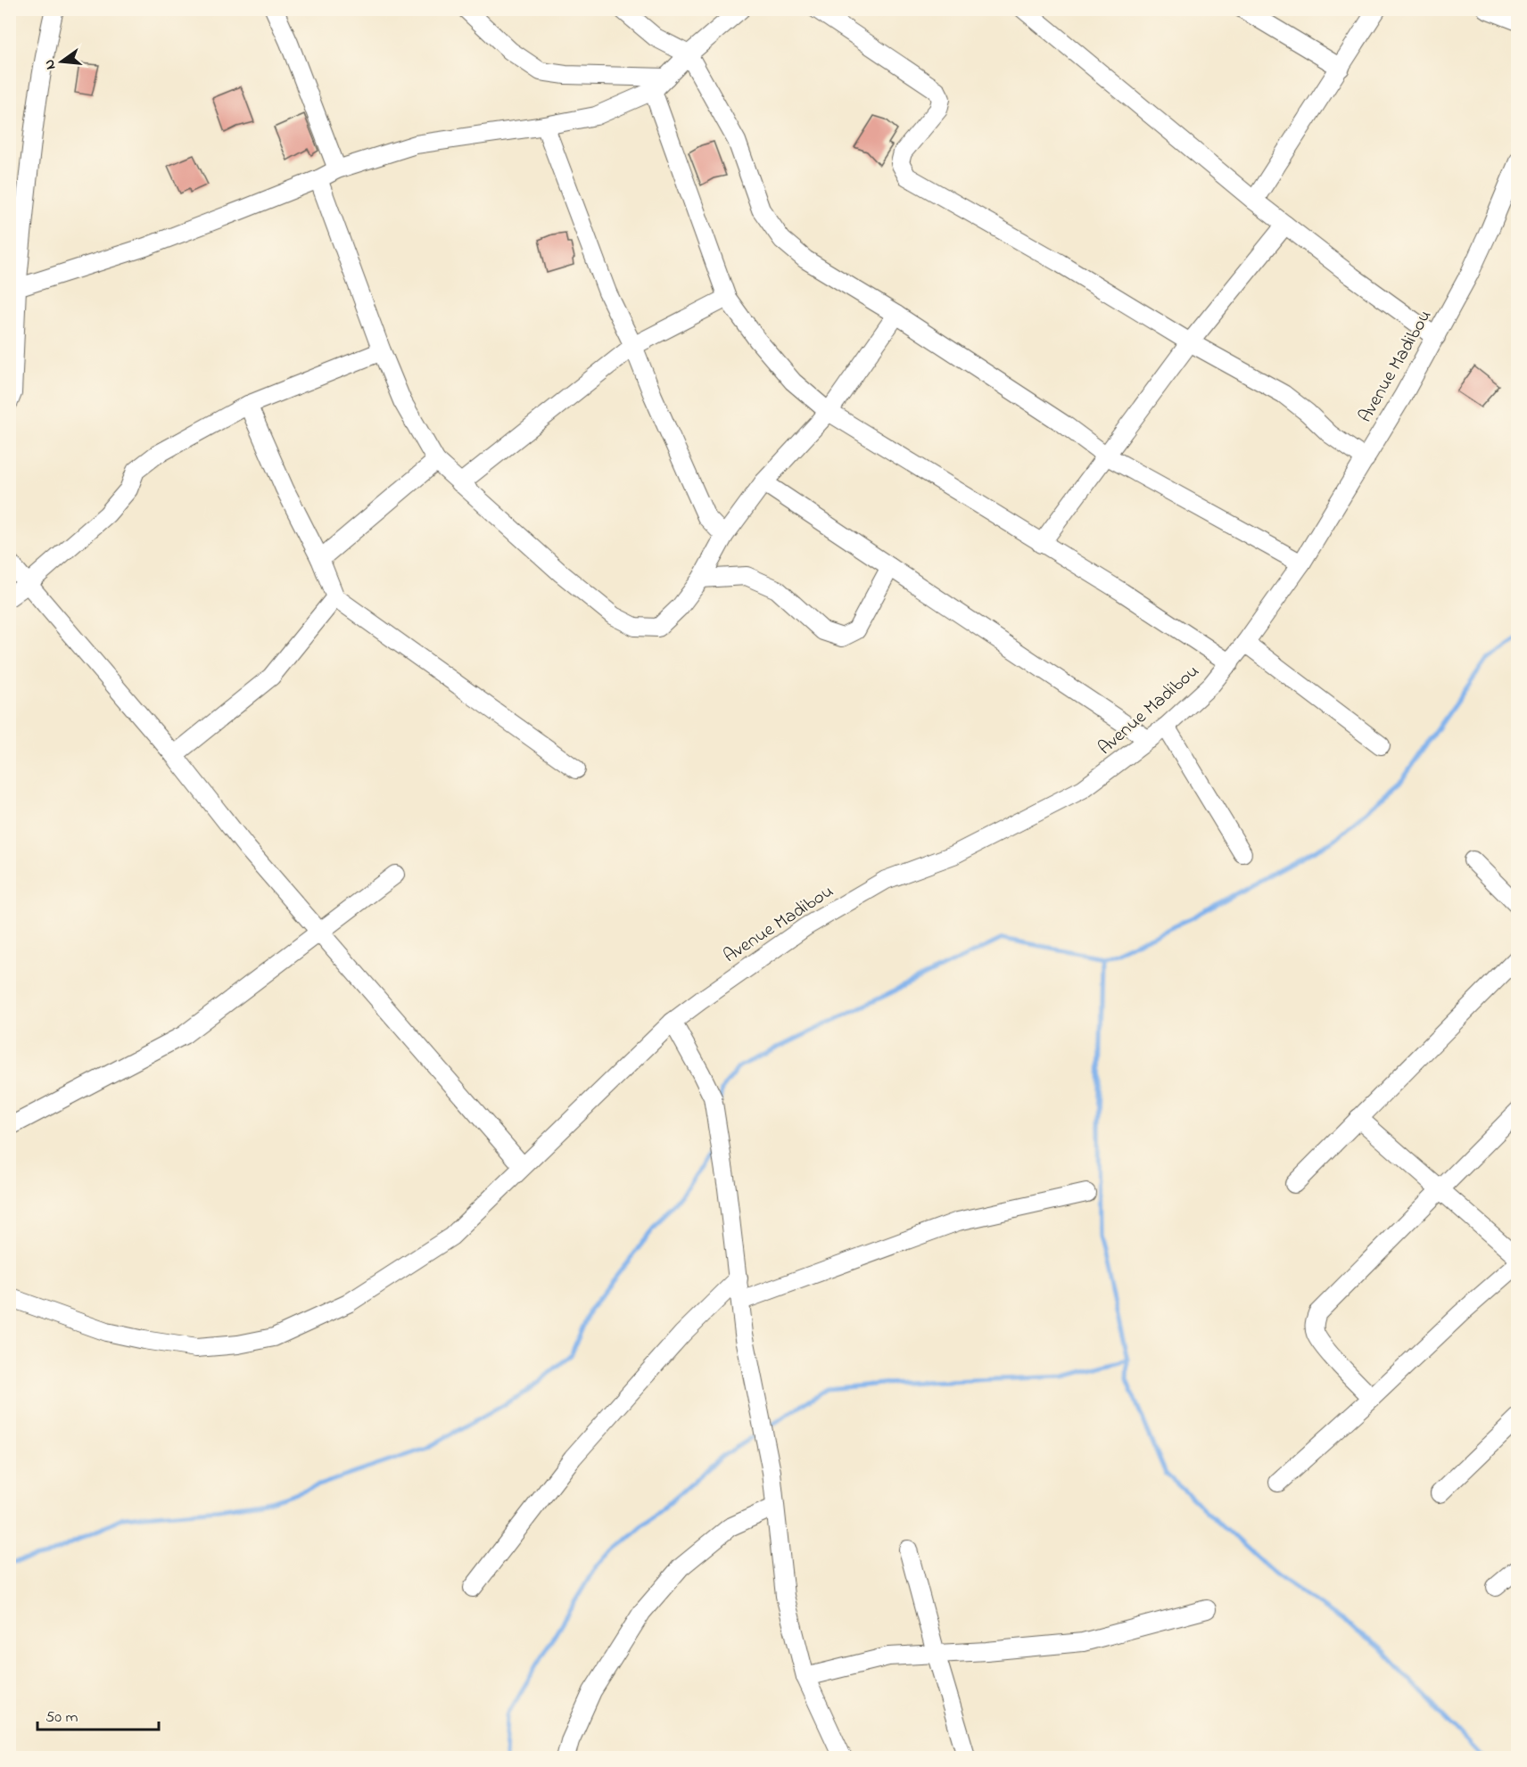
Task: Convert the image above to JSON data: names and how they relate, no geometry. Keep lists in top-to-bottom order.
{
  "streets": {
    "street": ["Avenue Madibou"]
  },
  "scale_bar": "50 m",
  "north": "left"
}
